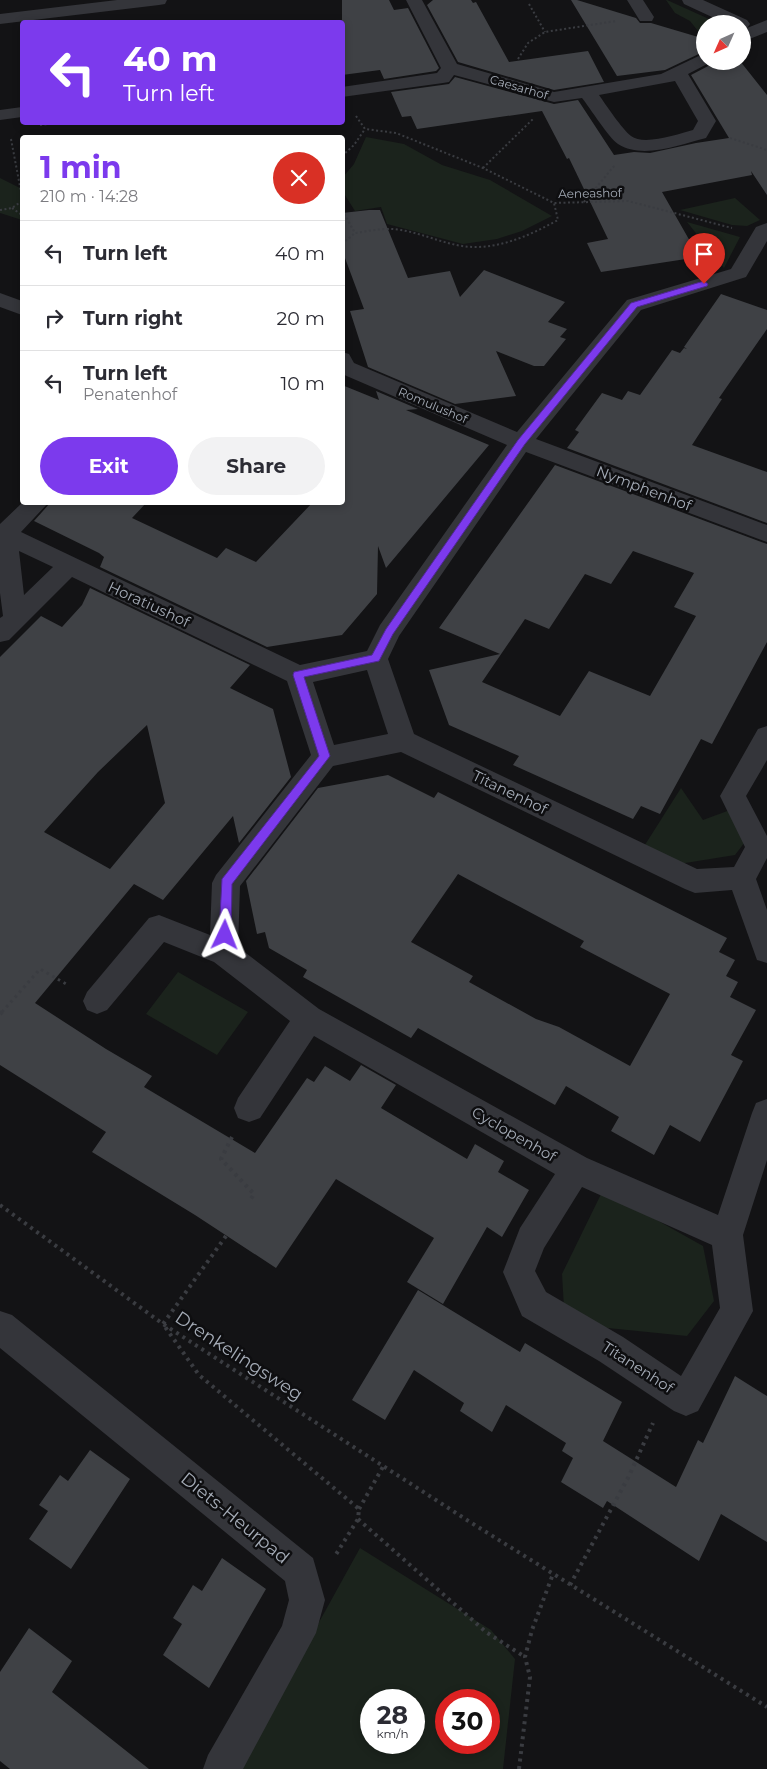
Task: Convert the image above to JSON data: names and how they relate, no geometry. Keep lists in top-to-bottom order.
{
  "streets": {
    "street": [
      "Caesarhof",
      "Romulushof",
      "Nymphenhof",
      "Horatiushof",
      "Titanenhof",
      "Cyclopenhof",
      "Diets-Heurpad"
    ],
    "path": ["Aeneashof", "Drenkelingsweg"]
  },
  "crossings": [
    ["Romulushof", "Nymphenhof"],
    ["Titanenhof", "Cyclopenhof"]
  ],
  "north": "bottom left",
  "page": {
    "turn": ["40 m", "Turn left"],
    "heading": ["1 min", "210 m · 14:28"],
    "list": [
      {
        "name": "Turn left",
        "value": "40 m"
      },
      {
        "name": "Turn right",
        "value": "20 m"
      },
      {
        "name": "Turn left",
        "note": "Penatenhof",
        "value": "10 m"
      }
    ],
    "buttons": ["Exit", "Share"],
    "speed": "28 km/h",
    "limit": "30"
  }
}
